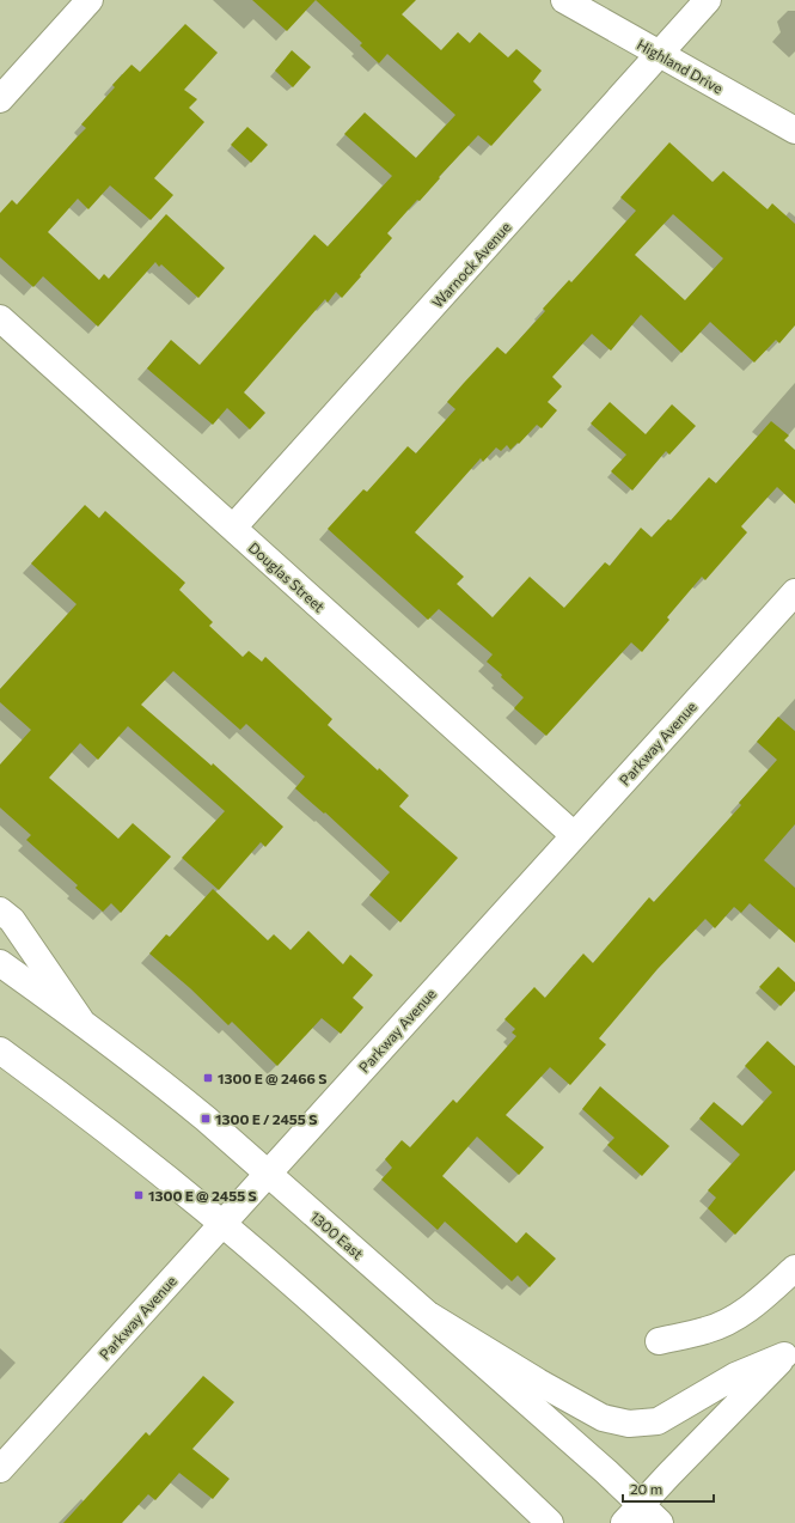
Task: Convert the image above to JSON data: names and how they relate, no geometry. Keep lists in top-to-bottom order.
{
  "streets": {
    "main road": [
      "Highland Drive",
      "Warnock Avenue",
      "Douglas Street",
      "Parkway Avenue",
      "1300 East"
    ]
  },
  "crossings": [
    ["Highland Drive", "Warnock Avenue"],
    ["Warnock Avenue", "Douglas Street"],
    ["Douglas Street", "Parkway Avenue"],
    ["Parkway Avenue", "1300 East"]
  ],
  "places": {
    "transit": ["1300 E @ 2466 S", "1300 E / 2455 S", "1300 E @ 2455 S"]
  },
  "scale_bar": "20 m"
}
